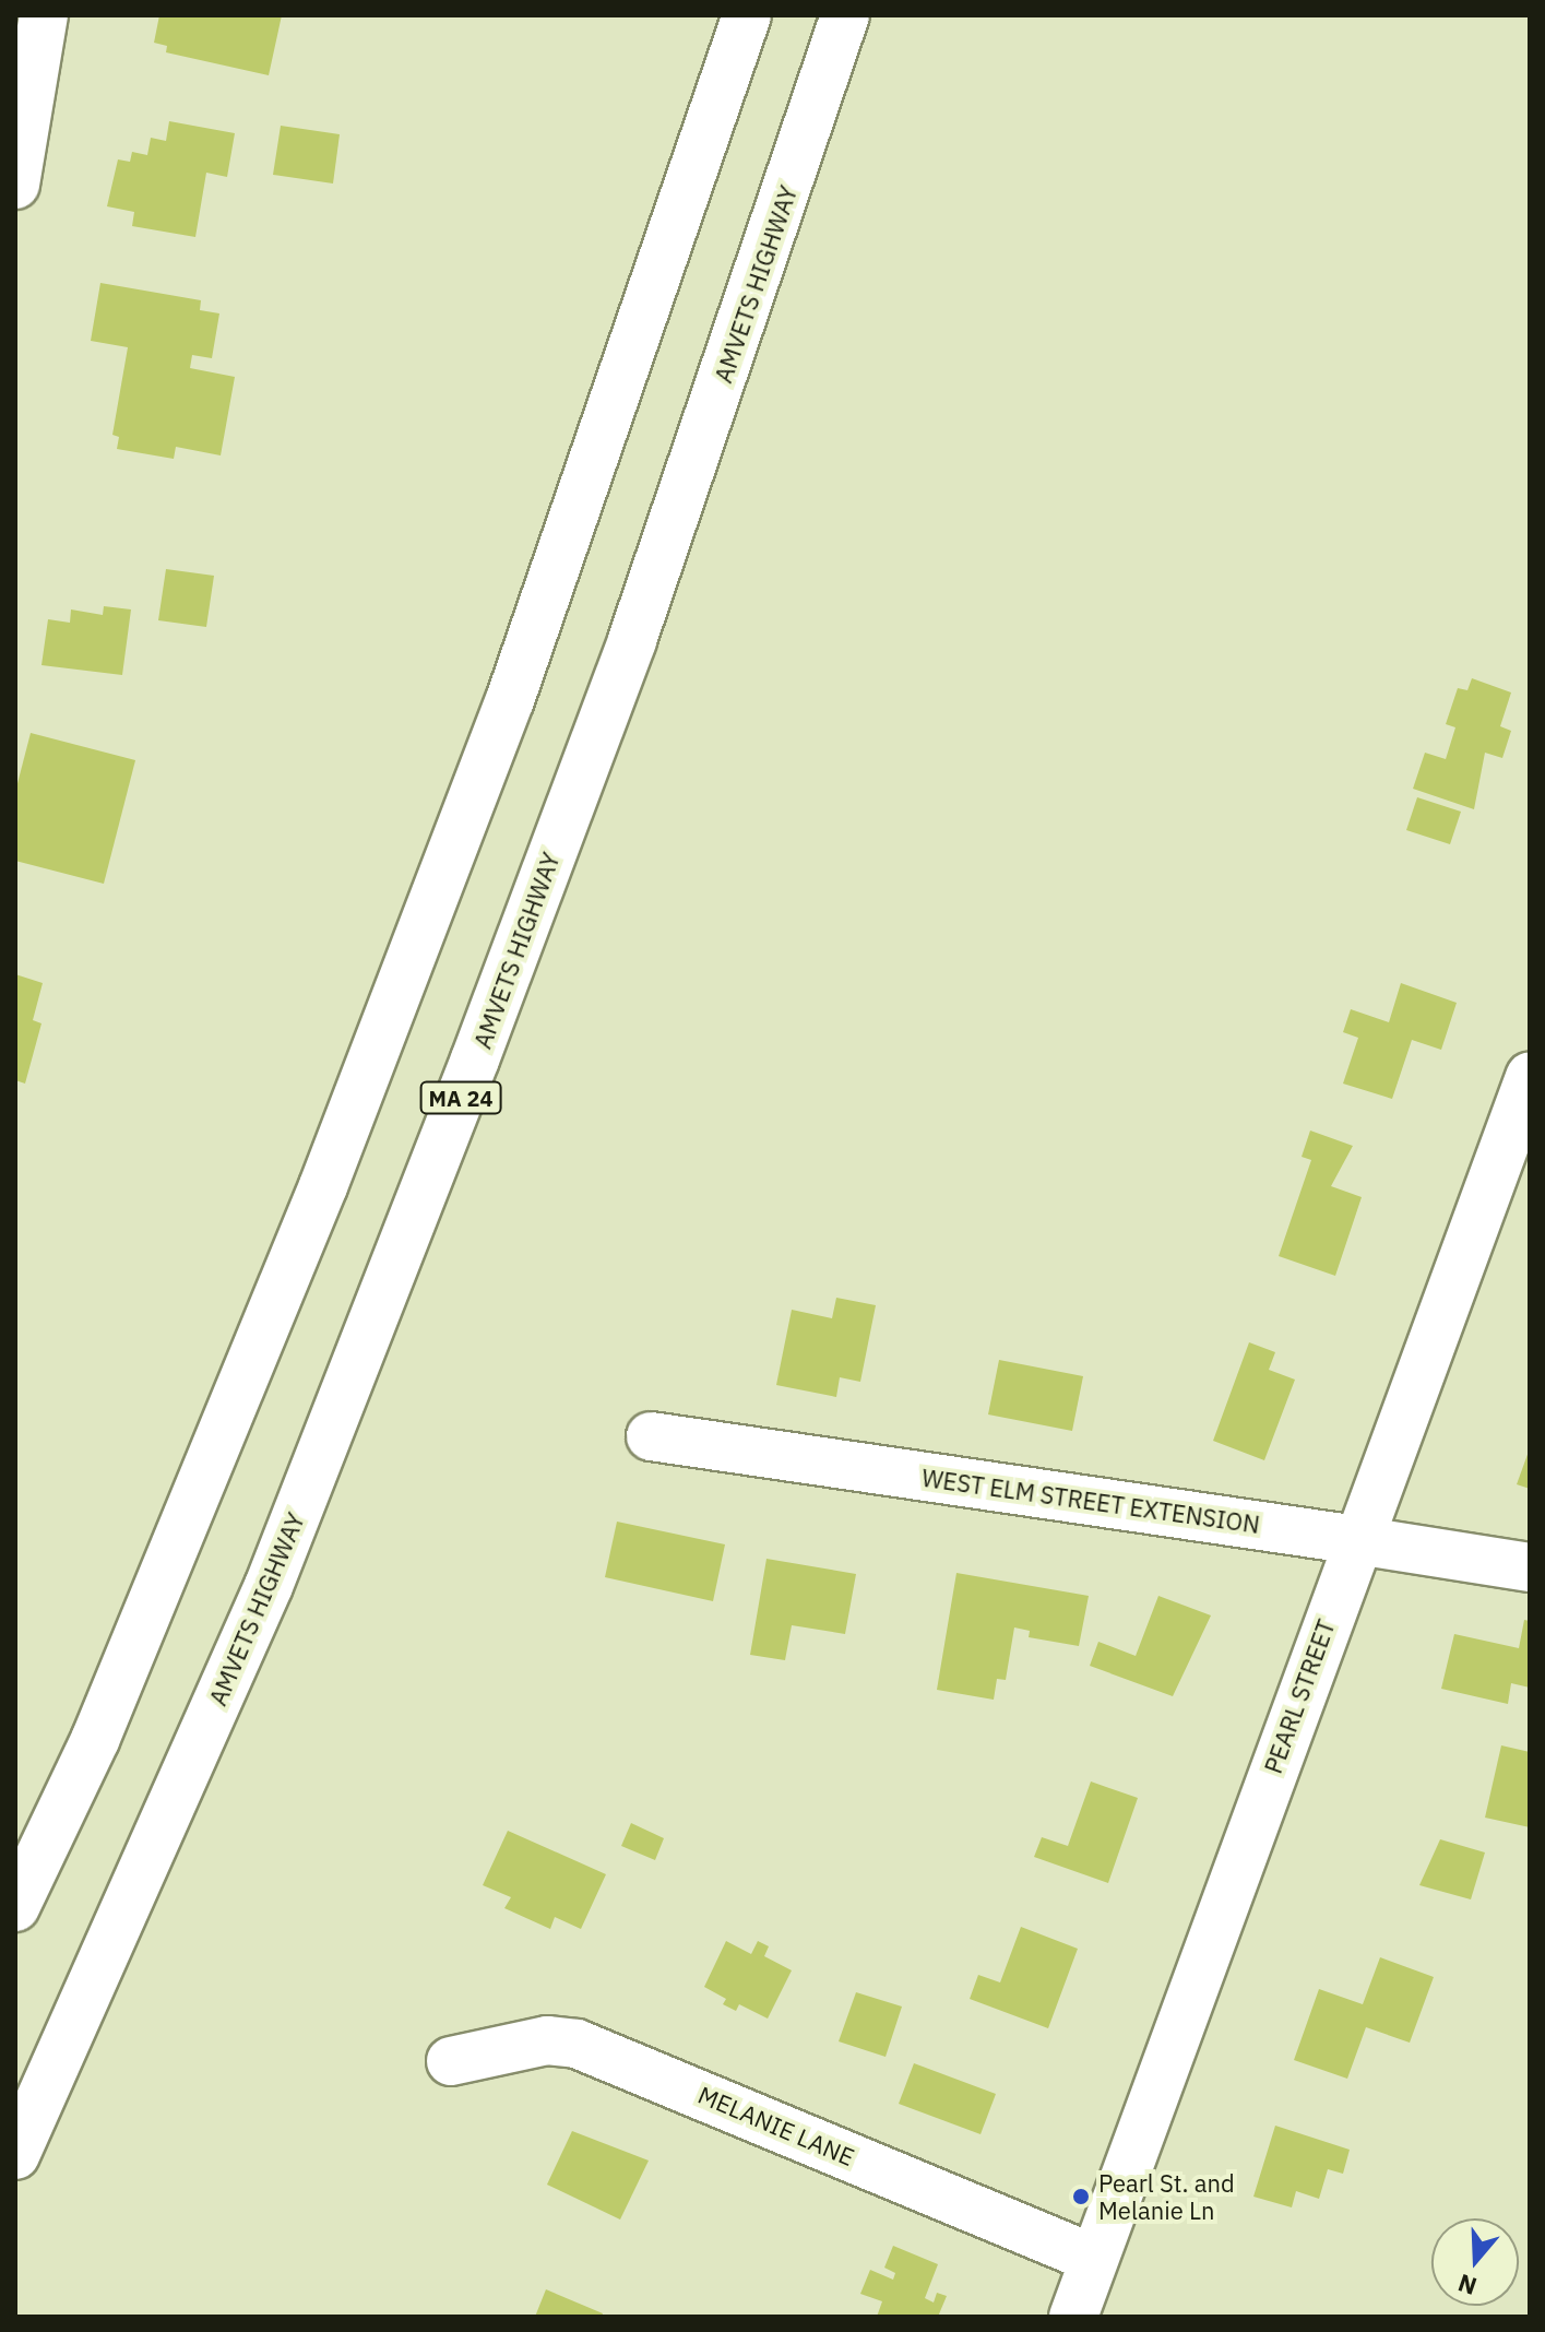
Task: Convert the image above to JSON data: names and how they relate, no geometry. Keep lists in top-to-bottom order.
{
  "streets": {
    "main road": [
      "AMVETS HIGHWAY",
      "MA 24",
      "WEST ELM STREET EXTENSION",
      "PEARL STREET",
      "MELANIE LANE"
    ]
  },
  "crossings": [
    ["WEST ELM STREET EXTENSION", "PEARL STREET"],
    ["PEARL STREET", "MELANIE LANE"]
  ],
  "places": ["Pearl St. and Melanie Ln"],
  "north": "bottom"
}
